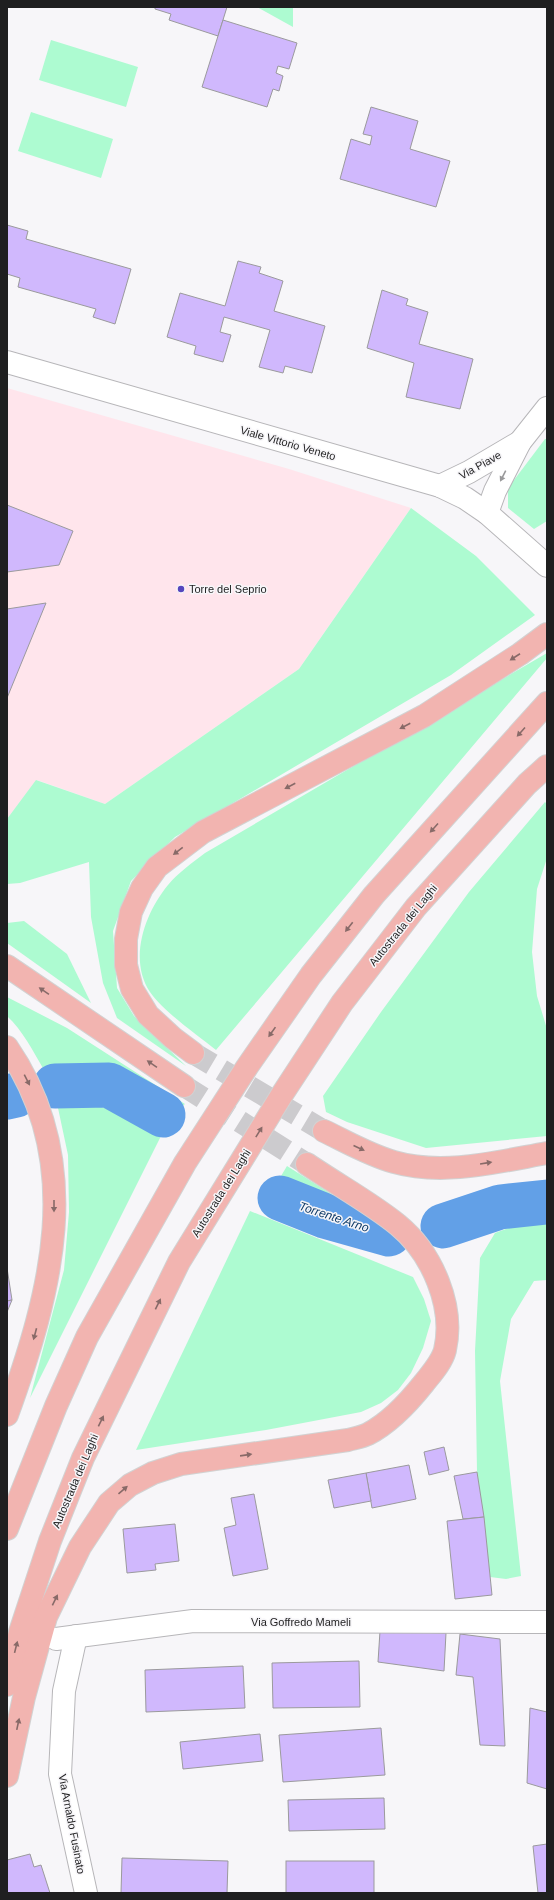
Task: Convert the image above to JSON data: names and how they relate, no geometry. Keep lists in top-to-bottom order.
{
  "streets": {
    "highway": ["Autostrada dei Laghi"],
    "street": [
      "Viale Vittorio Veneto",
      "Via Piave",
      "Via Goffredo Mameli",
      "Via Arnaldo Fusinato"
    ]
  },
  "crossings": [
    ["Viale Vittorio Veneto", "Via Piave"],
    ["Via Goffredo Mameli", "Via Arnaldo Fusinato"]
  ],
  "one_way": ["Via Piave"],
  "water": ["Torrente Arno"],
  "places": ["Torre del Seprio"]
}
